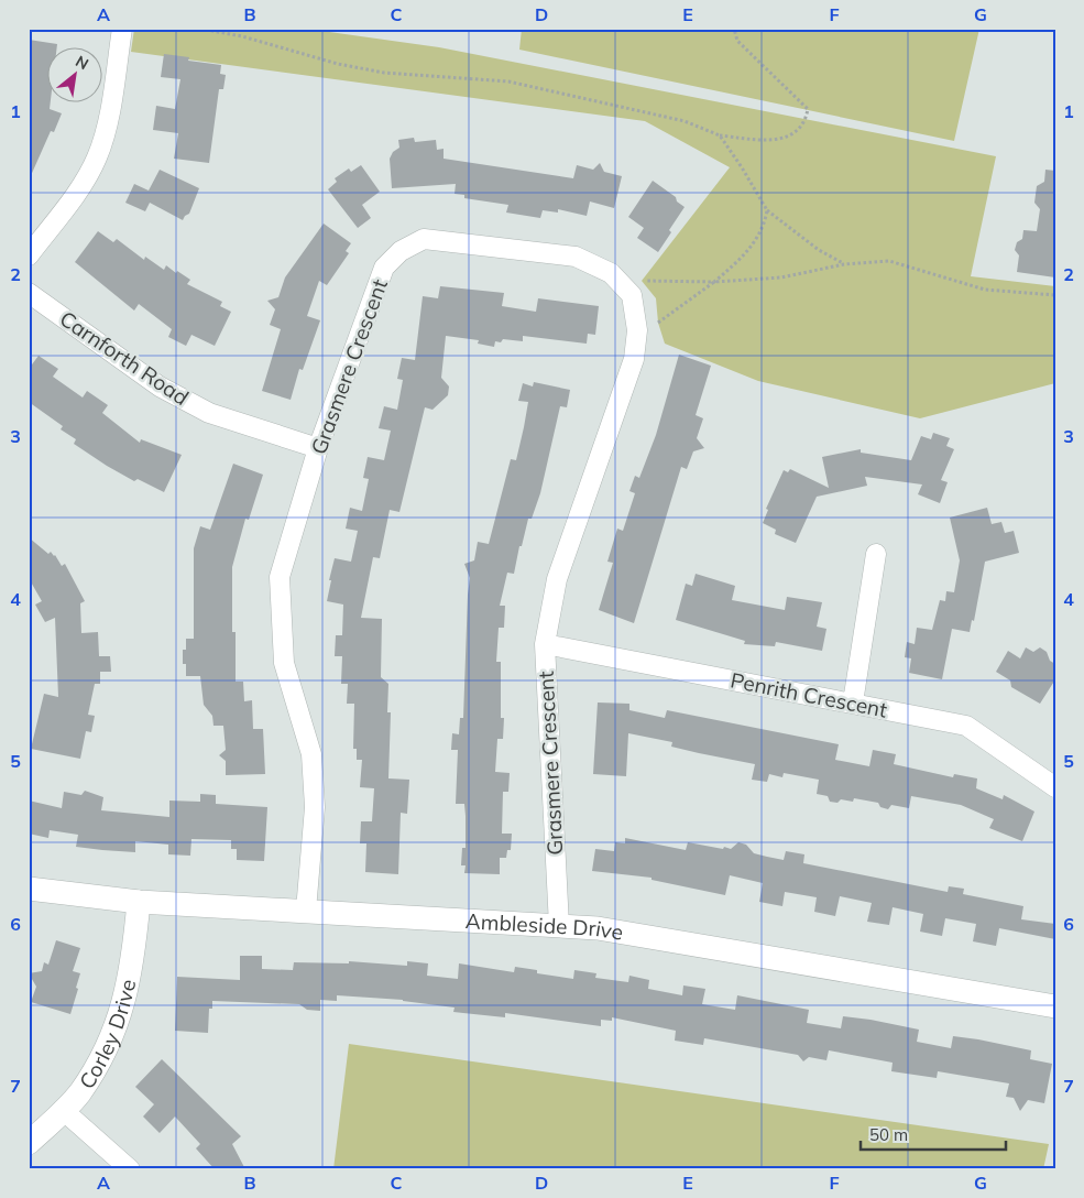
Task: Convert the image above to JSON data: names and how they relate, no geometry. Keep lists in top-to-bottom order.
{
  "streets": {
    "street": [
      "Carnforth Road",
      "Grasmere Crescent",
      "Penrith Crescent",
      "Ambleside Drive",
      "Corley Drive"
    ]
  },
  "crossings": [
    ["Carnforth Road", "Grasmere Crescent"],
    ["Grasmere Crescent", "Penrith Crescent"],
    ["Grasmere Crescent", "Ambleside Drive"],
    ["Ambleside Drive", "Corley Drive"]
  ],
  "scale_bar": "50 m",
  "north": "top right",
  "grid": {
    "columns": [
      "A",
      "B",
      "C",
      "D",
      "E",
      "F",
      "G"
    ],
    "rows": [
      "1",
      "2",
      "3",
      "4",
      "5",
      "6",
      "7"
    ]
  }
}
